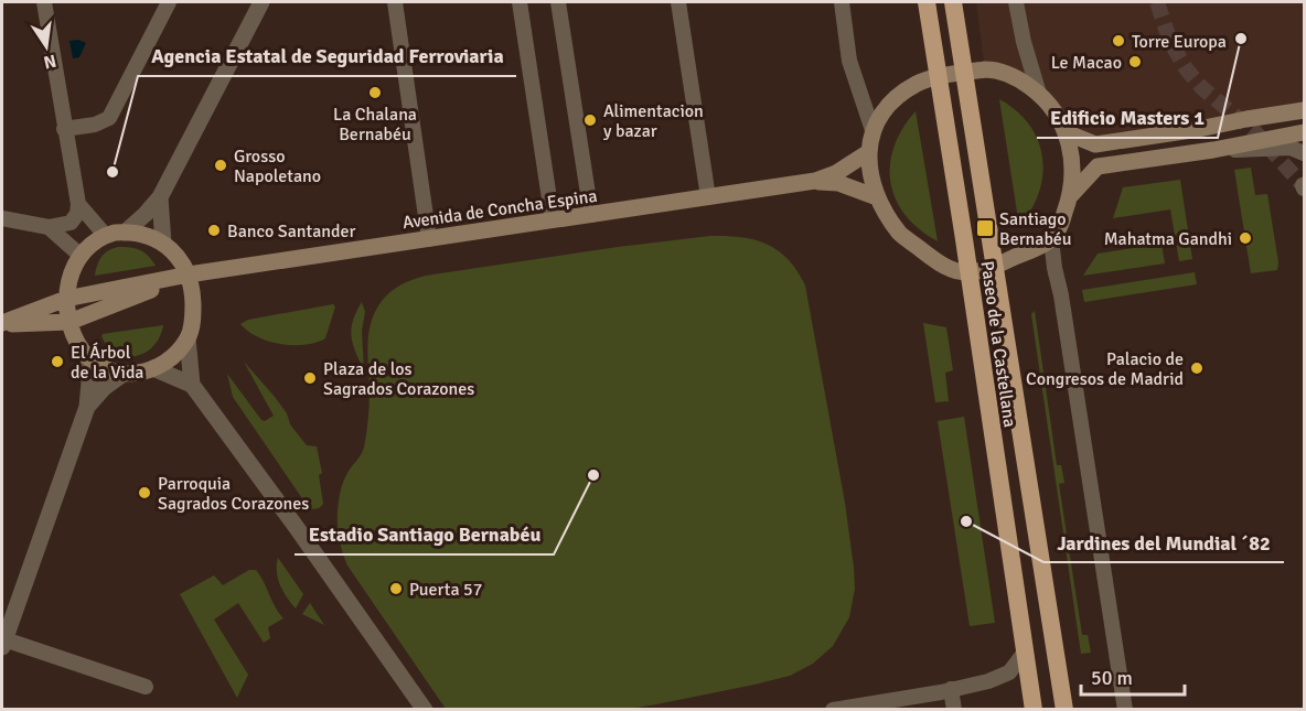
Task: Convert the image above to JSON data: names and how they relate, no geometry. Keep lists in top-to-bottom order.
{
  "streets": {
    "highway": ["Paseo de la Castellana"],
    "main road": ["Avenida de Concha Espina"]
  },
  "places": {
    "other": [
      "Edificio Masters 1",
      "Torre Europa",
      "Le Macao",
      "La Chalana Bernabéu",
      "Alimentacion y bazar",
      "Grosso Napoletano",
      "Agencia Estatal de Seguridad Ferroviaria",
      "Banco Santander",
      "Mahatma Gandhi",
      "El Árbol de la Vida",
      "Palacio de Congresos de Madrid",
      "Plaza de los Sagrados Corazones",
      "Estadio Santiago Bernabéu",
      "Parroquia Sagrados Corazones",
      "Jardines del Mundial ´82",
      "Puerta 57"
    ],
    "transit": ["Santiago Bernabéu"]
  },
  "scale_bar": "50 m",
  "north": "bottom"
}
